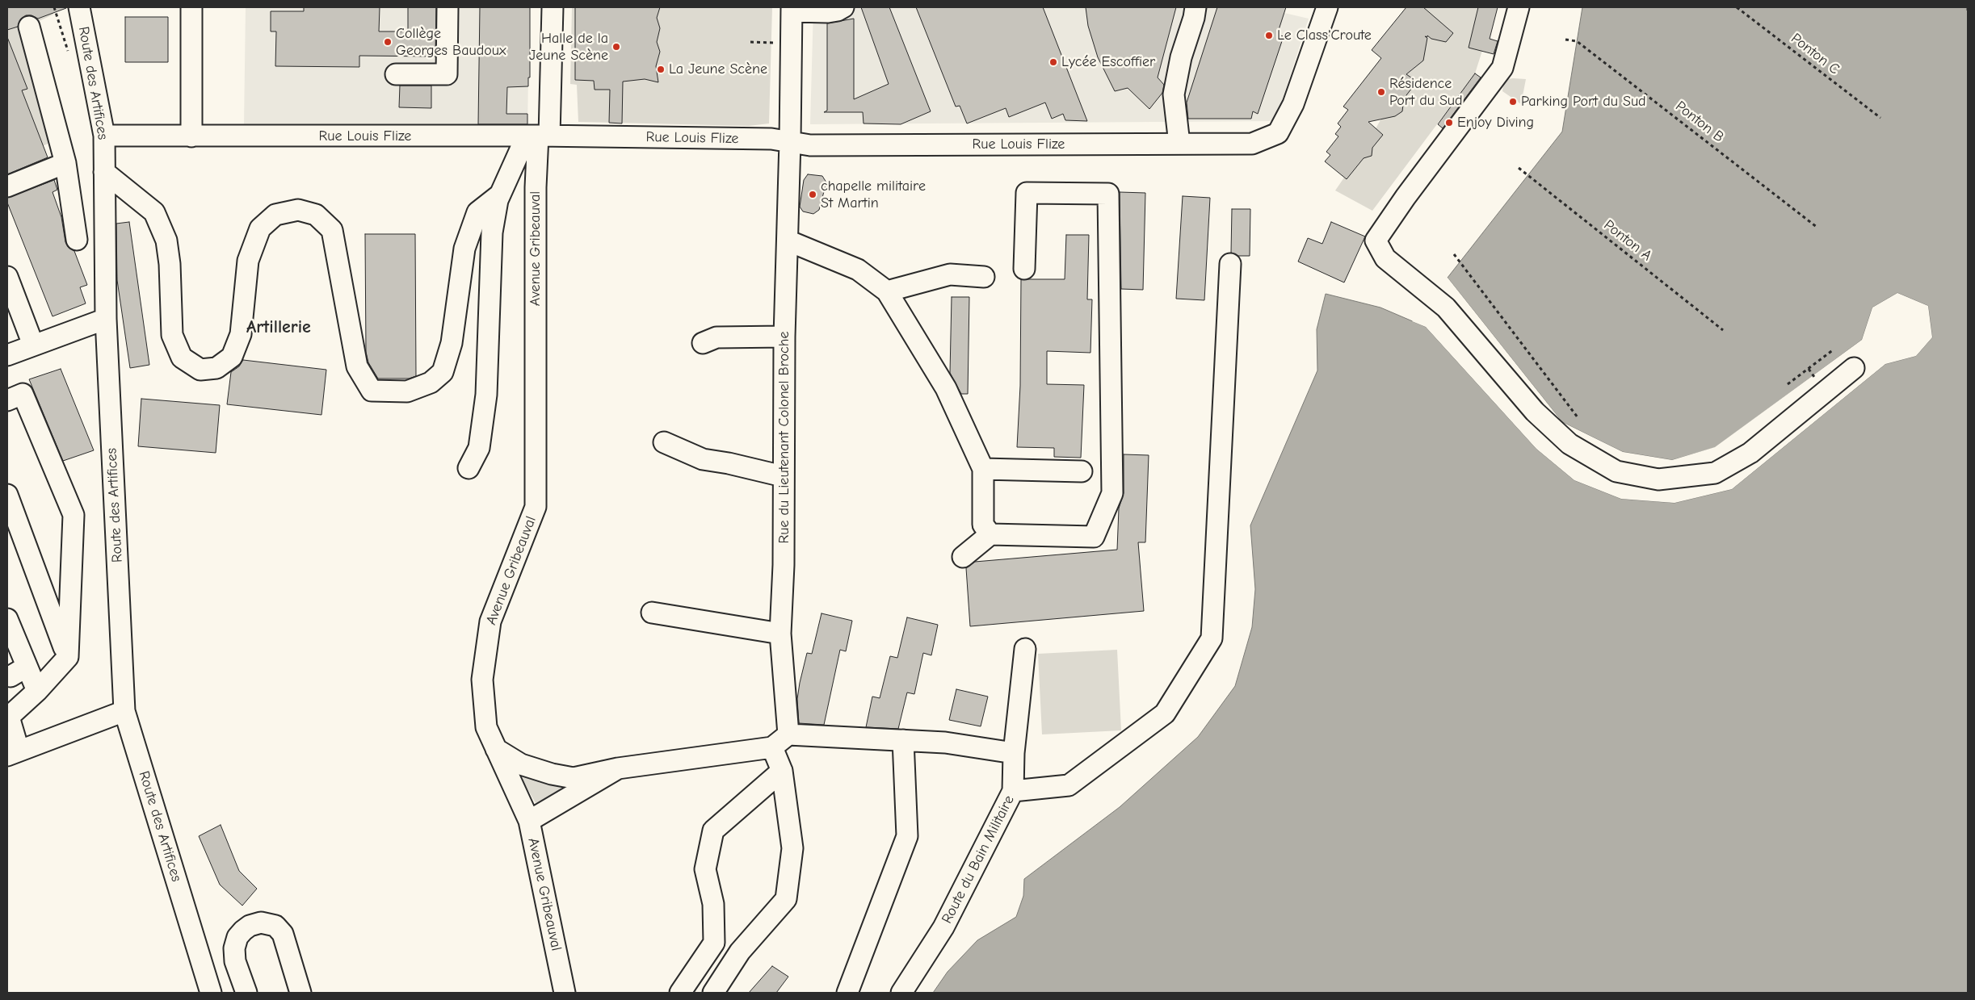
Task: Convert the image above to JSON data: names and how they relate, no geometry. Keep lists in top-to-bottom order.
{
  "streets": {
    "street": [
      "Route des Artifices",
      "Rue Louis Flize",
      "Avenue Gribeauval",
      "Rue du Lieutenant Colonel Broche",
      "Route du Bain Militaire"
    ],
    "path": ["Ponton C", "Ponton B", "Ponton A"]
  },
  "crossings": [
    ["Route des Artifices", "Rue Louis Flize"],
    ["Rue Louis Flize", "Avenue Gribeauval"],
    ["Rue Louis Flize", "Rue du Lieutenant Colonel Broche"]
  ],
  "districts": ["Artillerie"],
  "places": [
    "Le Class'Croute",
    "Collège Georges Baudoux",
    "Halle de la Jeune Scène",
    "Lycée Escoffier",
    "La Jeune Scène",
    "Résidence Port du Sud",
    "Parking Port du Sud",
    "Enjoy Diving",
    "chapelle militaire St Martin"
  ]
}
